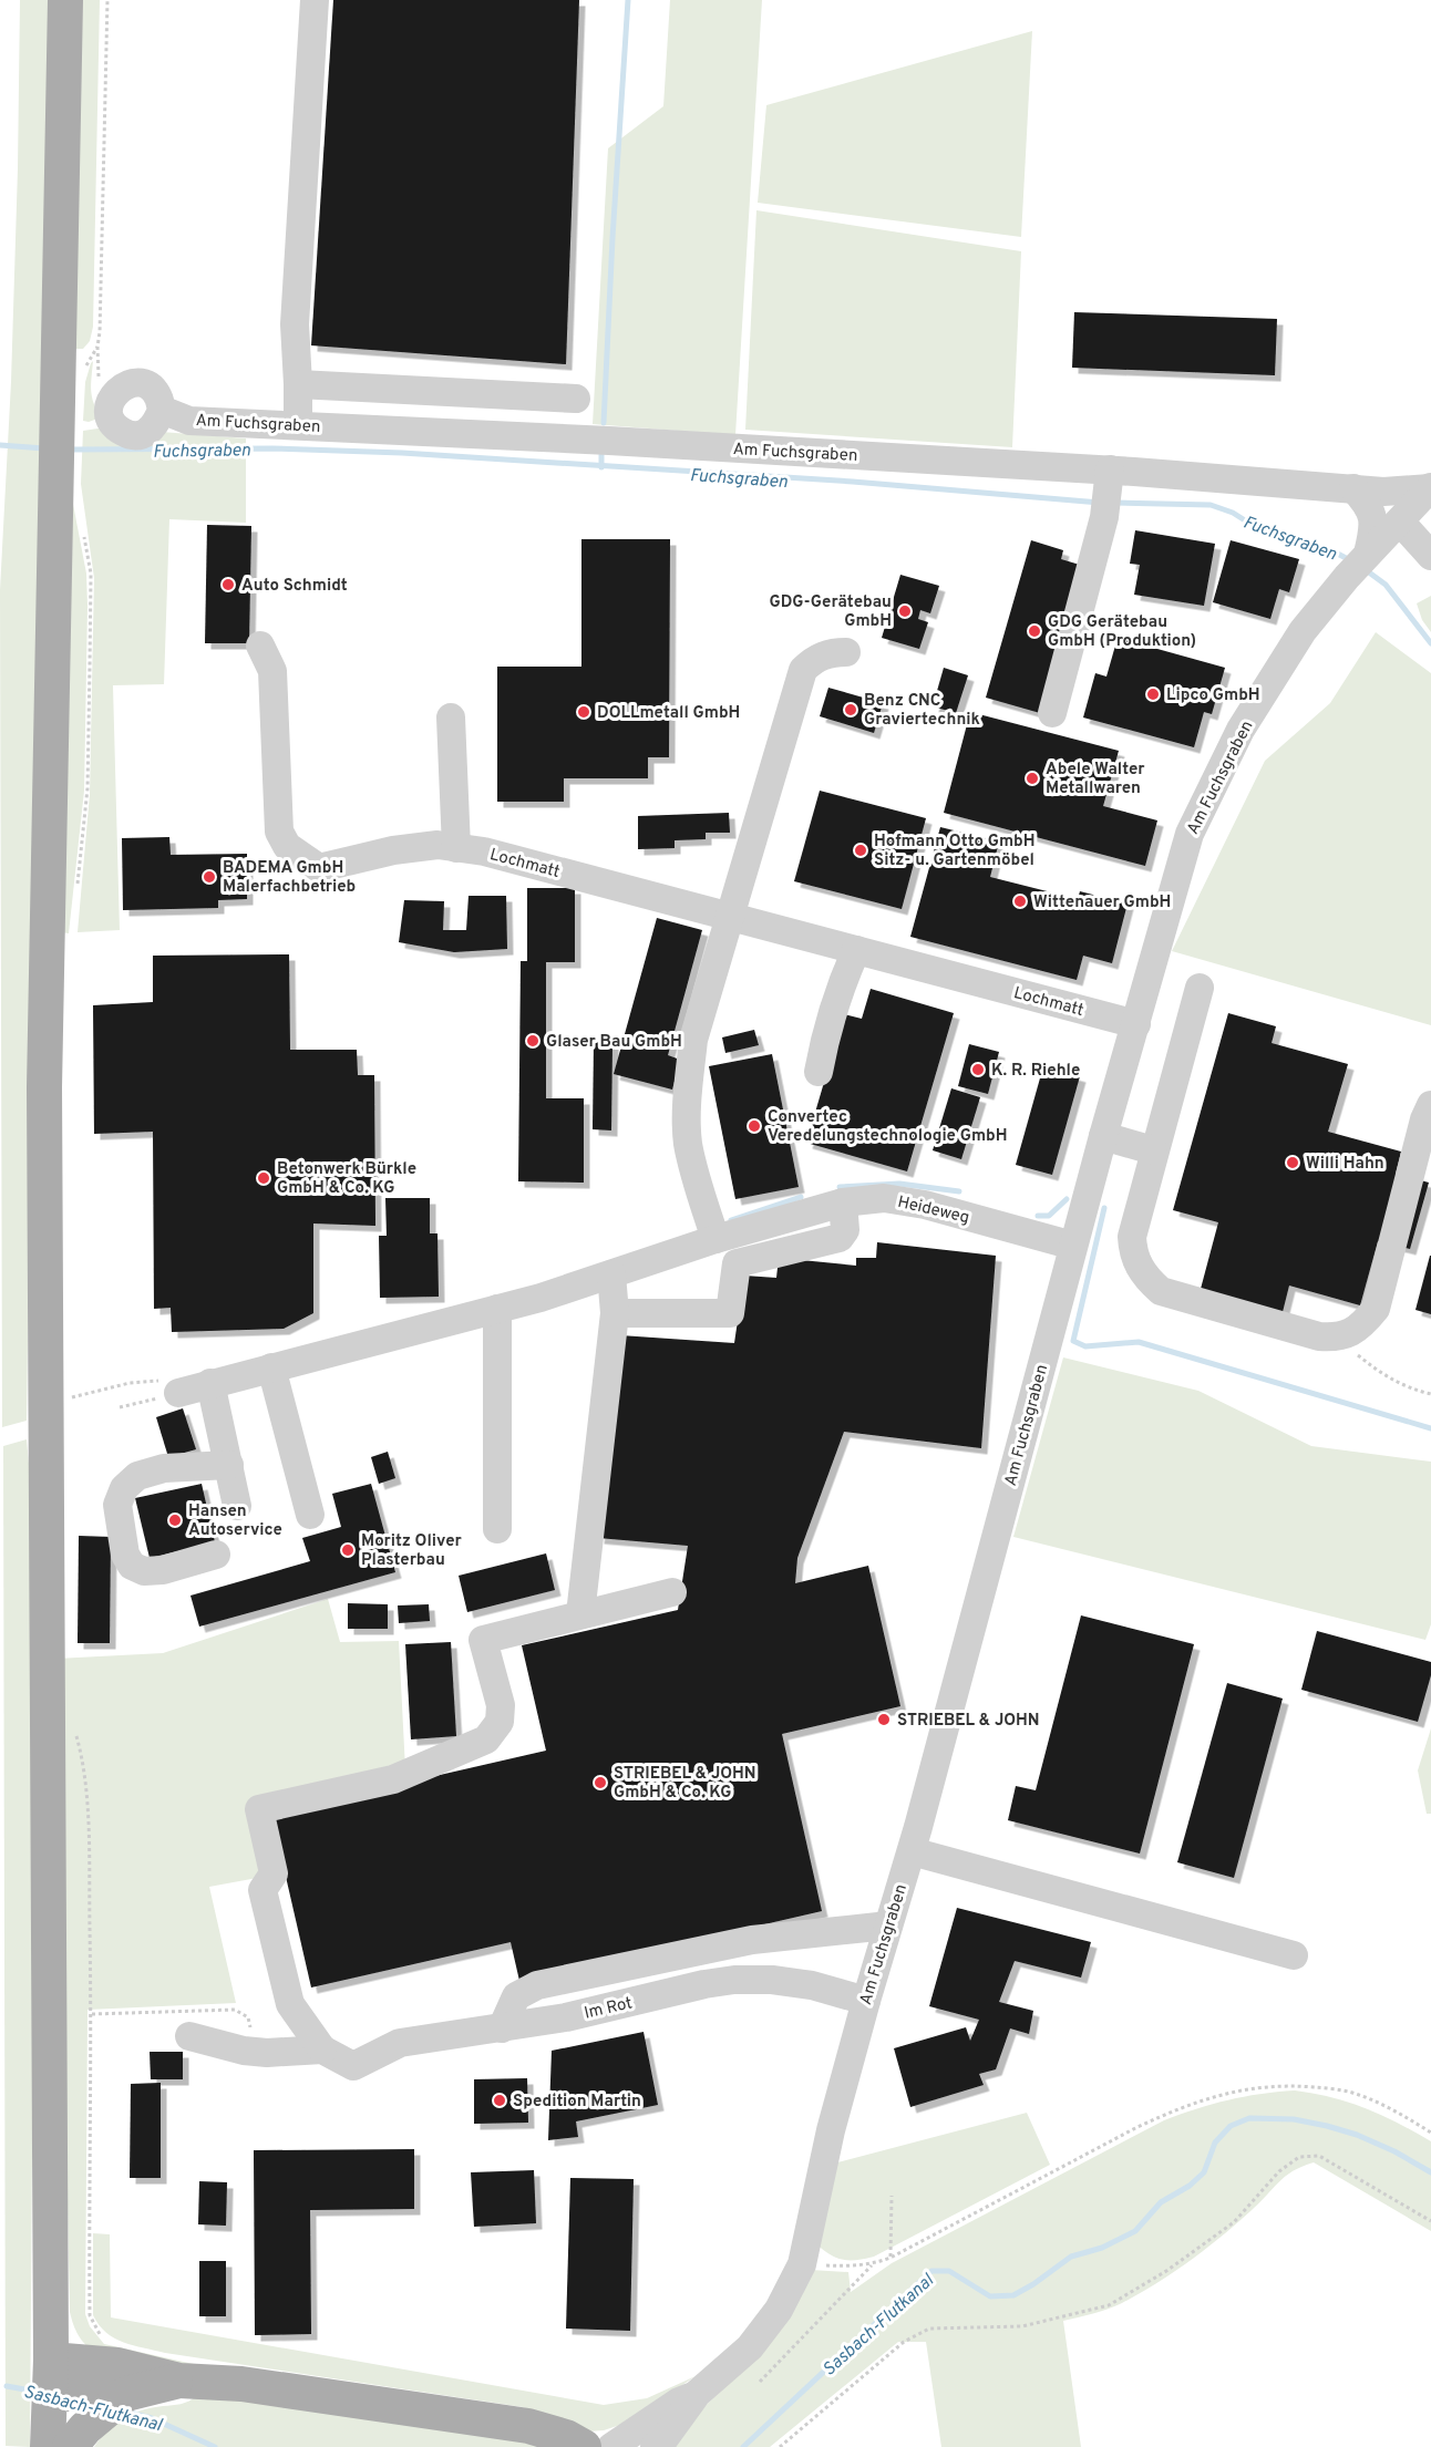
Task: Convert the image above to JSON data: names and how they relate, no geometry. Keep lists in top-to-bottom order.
{
  "streets": {
    "street": [
      "Am Fuchsgraben",
      "Lochmatt",
      "Heideweg",
      "Im Rot"
    ]
  },
  "crossings": [
    ["Am Fuchsgraben", "Lochmatt"],
    ["Am Fuchsgraben", "Heideweg"],
    ["Am Fuchsgraben", "Im Rot"]
  ],
  "water": ["Fuchsgraben", "Sasbach-Flutkanal"],
  "places": [
    "Auto Schmidt",
    "GDG-Gerätebau GmbH",
    "GDG Gerätebau GmbH (Produktion)",
    "Lipco GmbH",
    "Benz CNC Graviertechnik",
    "DOLLmetall GmbH",
    "Abele Walter Metallwaren",
    "Hofmann Otto GmbH Sitz- u. Gartenmöbel",
    "BADEMA GmbH Malerfachbetrieb",
    "Wittenauer GmbH",
    "Glaser Bau GmbH",
    "K. R. Riehle",
    "Convertec Veredelungstechnologie GmbH",
    "Willi Hahn",
    "Betonwerk Bürkle GmbH & Co. KG",
    "Hansen Autoservice",
    "Moritz Oliver Plasterbau",
    "STRIEBEL & JOHN",
    "STRIEBEL & JOHN GmbH & Co. KG",
    "Spedition Martin"
  ]
}
